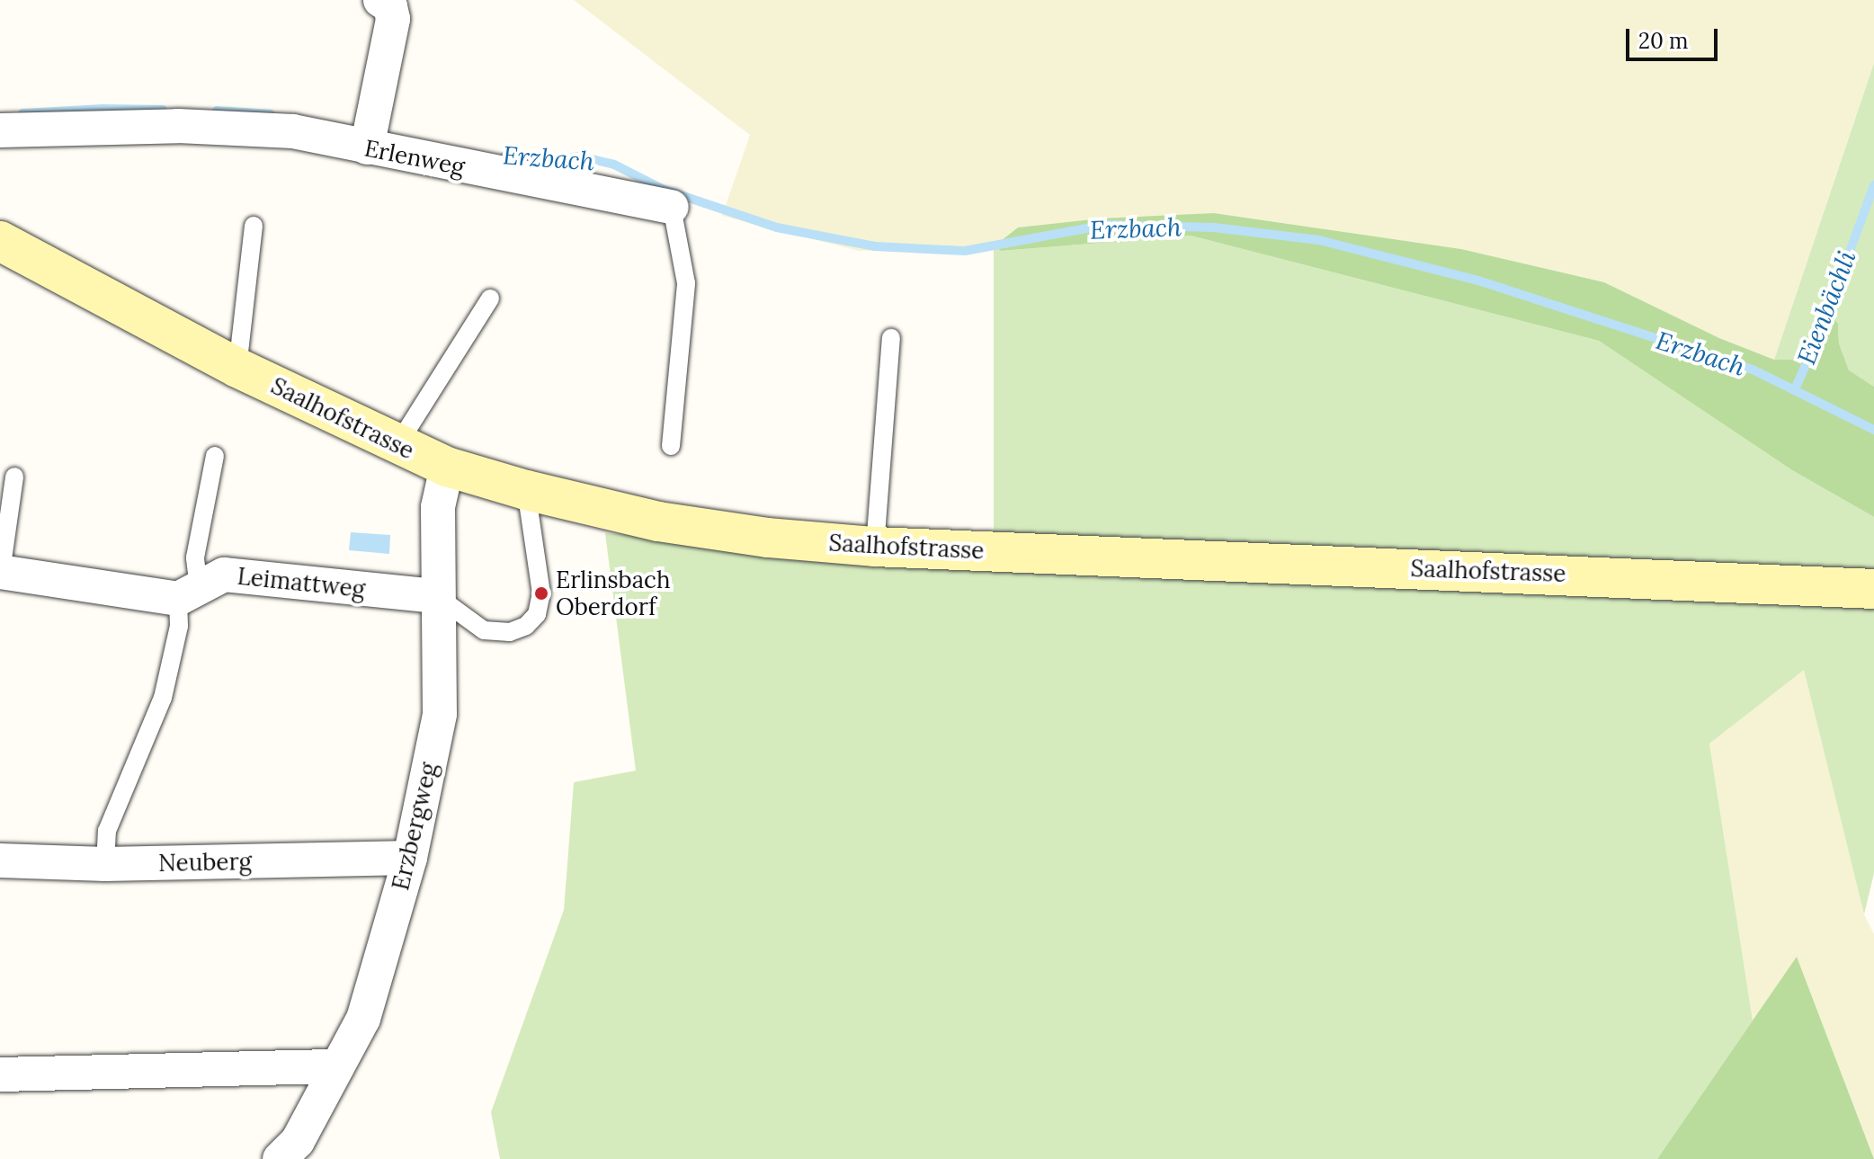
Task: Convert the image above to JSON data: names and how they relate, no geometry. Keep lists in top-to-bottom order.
{
  "streets": {
    "main road": ["Saalhofstrasse"],
    "street": [
      "Erlenweg",
      "Leimattweg",
      "Erzbergweg",
      "Neuberg"
    ]
  },
  "crossings": [
    ["Saalhofstrasse", "Erzbergweg"],
    ["Leimattweg", "Erzbergweg"],
    ["Erzbergweg", "Neuberg"]
  ],
  "water": ["Erzbach", "Eienbächli"],
  "places": ["Erlinsbach Oberdorf"],
  "scale_bar": "20 m"
}
